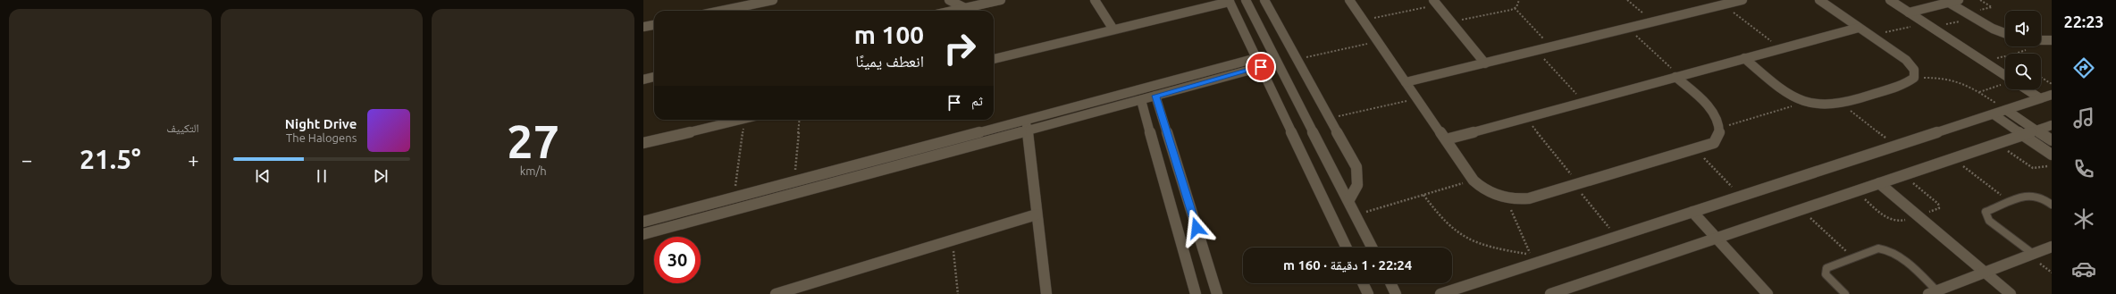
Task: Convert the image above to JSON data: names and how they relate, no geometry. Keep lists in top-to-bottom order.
{
  "page": {
    "tabs": "22:23",
    "tile": [
      ["27", "km/h"],
      "التكييف"
    ],
    "turn": ["100 m", "انعطف يمينًا"],
    "then": "ثم",
    "song": ["Night Drive", "The Halogens"],
    "heat": ["−", "21.5°", "+"],
    "limit": "30",
    "trip": "22:24 · 1 دقيقة · 160 m"
  }
}
